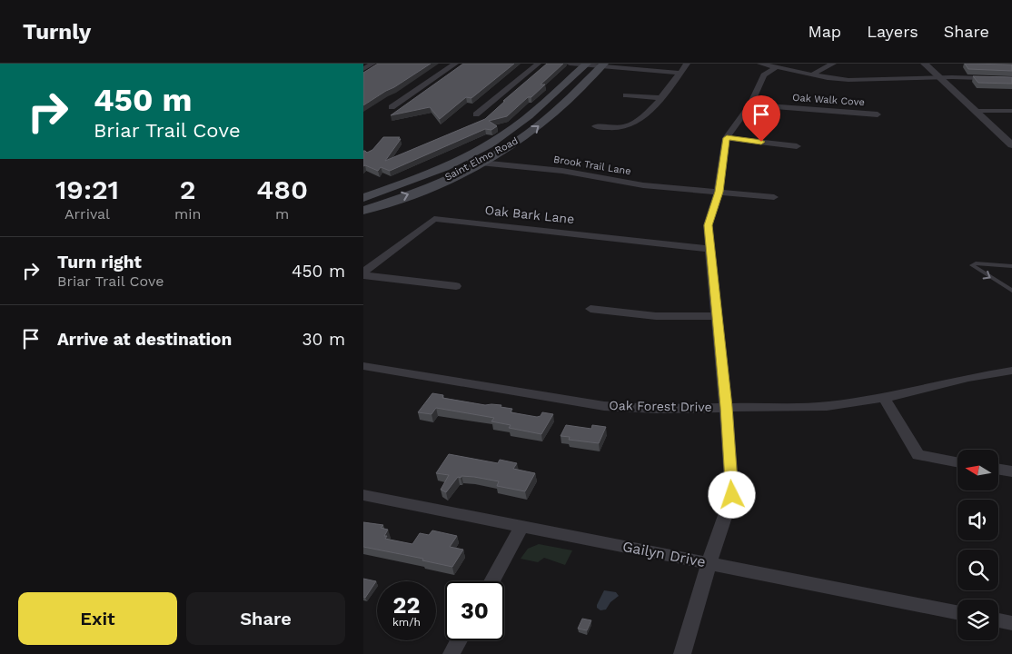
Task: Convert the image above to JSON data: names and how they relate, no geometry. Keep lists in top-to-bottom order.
{
  "streets": {
    "main road": ["Saint Elmo Road"],
    "street": [
      "Oak Walk Cove",
      "Brook Trail Lane",
      "Oak Bark Lane",
      "Oak Forest Drive",
      "Gailyn Drive"
    ]
  },
  "crossings": [
    ["Saint Elmo Road", "Brook Trail Lane"]
  ],
  "north": "left",
  "page": {
    "header": "Turnly",
    "nav": ["Map", "Layers", "Share"],
    "turn": ["450 m", "Briar Trail Cove"],
    "eta": [
      "19:21",
      "Arrival",
      "2",
      "min",
      "480",
      "m"
    ],
    "list": [
      {
        "name": "Turn right",
        "note": "Briar Trail Cove",
        "value": "450 m"
      },
      {
        "name": "Arrive at destination",
        "value": "30 m"
      }
    ],
    "speed": "22 km/h",
    "limit": "30",
    "buttons": ["Exit", "Share"]
  }
}
